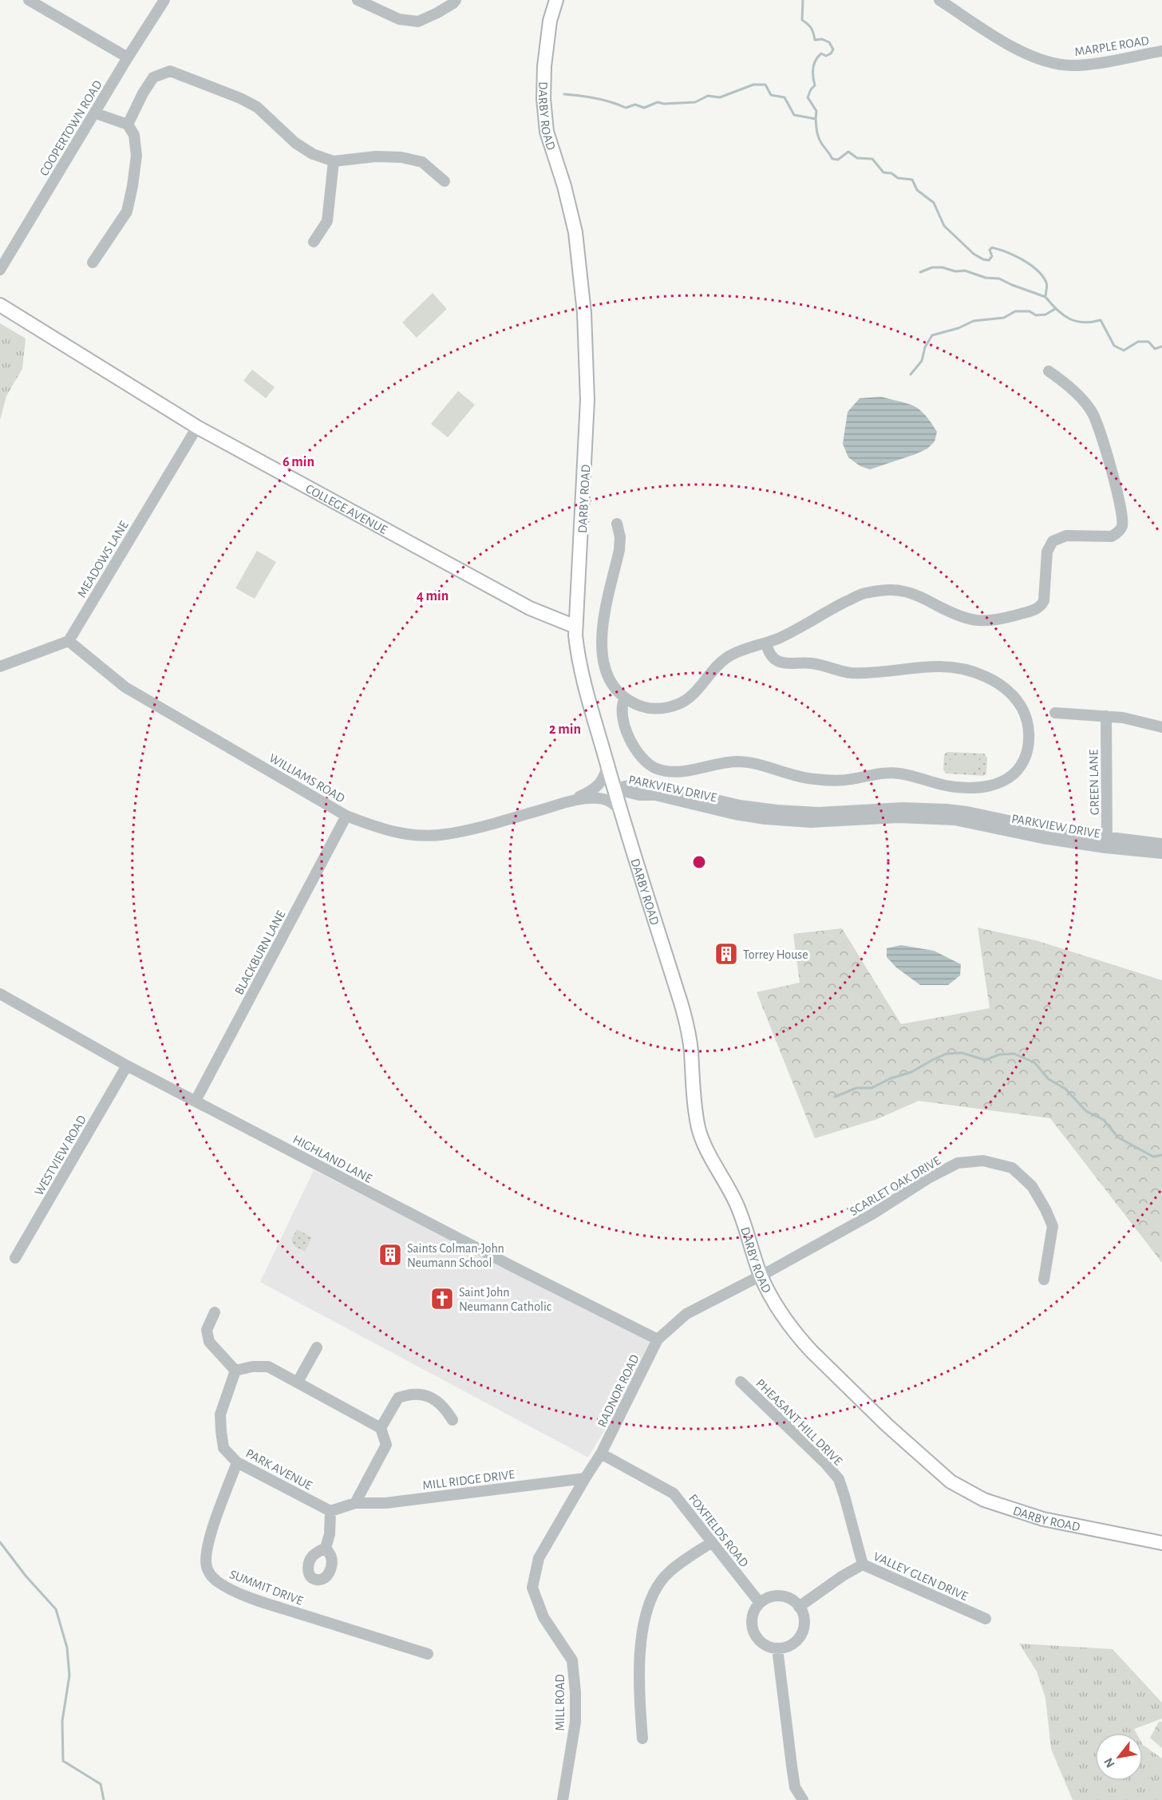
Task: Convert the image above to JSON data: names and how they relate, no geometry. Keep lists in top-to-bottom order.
{
  "streets": {
    "main road": ["DARBY ROAD", "COLLEGE AVENUE"],
    "street": [
      "MARPLE ROAD",
      "COOPERTOWN ROAD",
      "MEADOWS LANE",
      "WILLIAMS ROAD",
      "GREEN LANE",
      "PARKVIEW DRIVE",
      "BLACKBURN LANE",
      "WESTVIEW ROAD",
      "HIGHLAND LANE",
      "SCARLET OAK DRIVE",
      "RADNOR ROAD",
      "PHEASANT HILL DRIVE",
      "PARK AVENUE",
      "MILL RIDGE DRIVE",
      "FOXFIELDS ROAD",
      "VALLEY GLEN DRIVE",
      "SUMMIT DRIVE",
      "MILL ROAD"
    ]
  },
  "crossings": [
    ["DARBY ROAD", "COLLEGE AVENUE"],
    ["DARBY ROAD", "WILLIAMS ROAD"],
    ["DARBY ROAD", "PARKVIEW DRIVE"],
    ["DARBY ROAD", "SCARLET OAK DRIVE"],
    ["DARBY ROAD", "RADNOR ROAD"],
    ["COLLEGE AVENUE", "MEADOWS LANE"],
    ["MEADOWS LANE", "WILLIAMS ROAD"],
    ["WILLIAMS ROAD", "BLACKBURN LANE"],
    ["GREEN LANE", "PARKVIEW DRIVE"],
    ["BLACKBURN LANE", "HIGHLAND LANE"],
    ["WESTVIEW ROAD", "HIGHLAND LANE"],
    ["HIGHLAND LANE", "RADNOR ROAD"],
    ["SCARLET OAK DRIVE", "RADNOR ROAD"],
    ["RADNOR ROAD", "MILL RIDGE DRIVE"],
    ["RADNOR ROAD", "FOXFIELDS ROAD"],
    ["RADNOR ROAD", "MILL ROAD"],
    ["PHEASANT HILL DRIVE", "VALLEY GLEN DRIVE"],
    ["PARK AVENUE", "MILL RIDGE DRIVE"],
    ["PARK AVENUE", "SUMMIT DRIVE"],
    ["FOXFIELDS ROAD", "VALLEY GLEN DRIVE"]
  ],
  "places": {
    "building": ["Torrey House", "Saints Colman-John Neumann School"],
    "church": ["Saint John Neumann Catholic"]
  },
  "north": "bottom left",
  "rings": ["6 min", "4 min", "2 min"]
}
